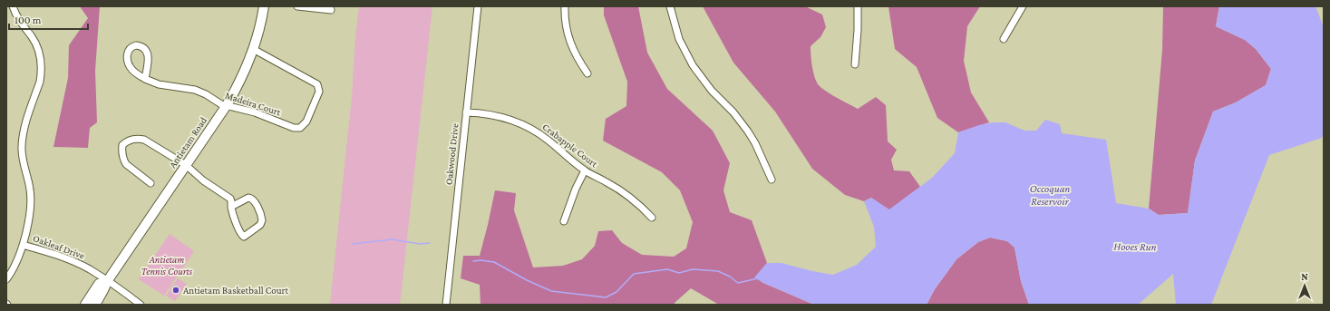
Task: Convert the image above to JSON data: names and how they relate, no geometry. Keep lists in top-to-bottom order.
{
  "streets": {
    "street": [
      "Madeira Court",
      "Antietam Road",
      "Crabapple Court",
      "Oakwood Drive",
      "Oakleaf Drive"
    ]
  },
  "crossings": [
    ["Madeira Court", "Antietam Road"],
    ["Antietam Road", "Oakleaf Drive"],
    ["Crabapple Court", "Oakwood Drive"]
  ],
  "water": ["Occoquan Reservoir", "Hooes Run"],
  "parks": ["Antietam Tennis Courts"],
  "places": ["Antietam Basketball Court"],
  "scale_bar": "100 m",
  "north": "top"
}
